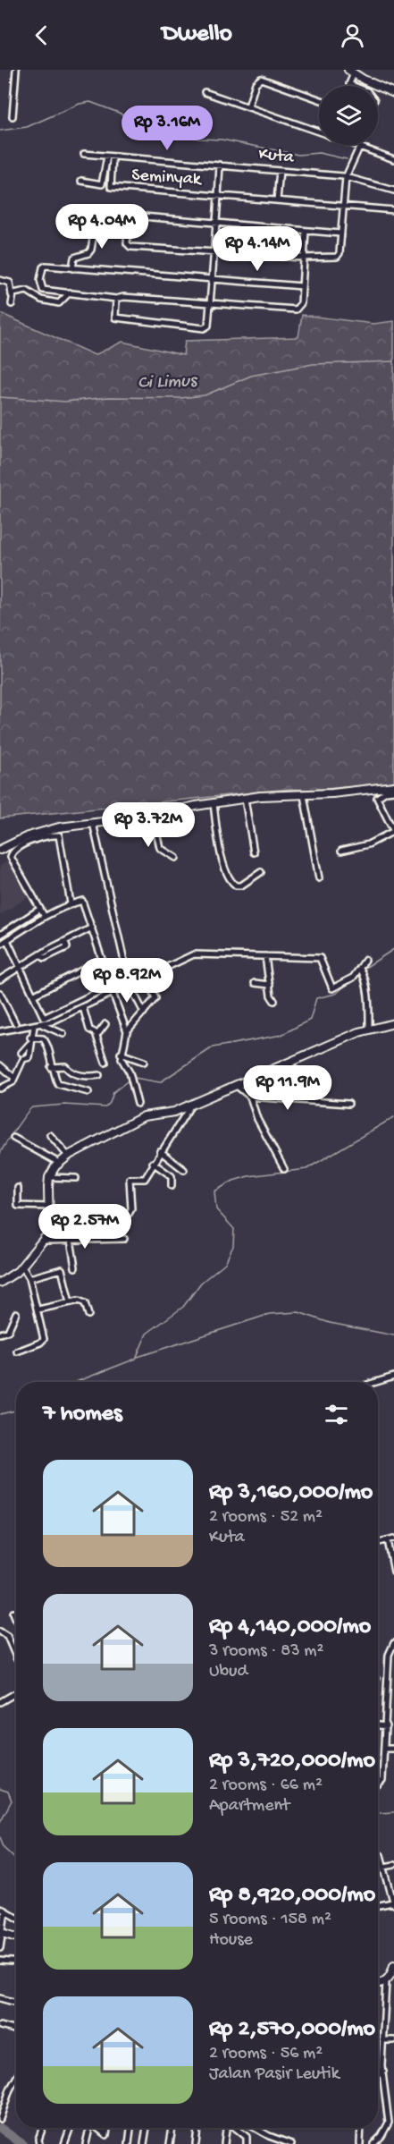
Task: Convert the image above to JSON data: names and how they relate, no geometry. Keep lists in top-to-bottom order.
{
  "streets": {
    "street": ["Kuta", "Seminyak"]
  },
  "crossings": [
    ["Kuta", "Seminyak"]
  ],
  "water": ["Ci Limus"],
  "page": {
    "header": "Dwello",
    "price": [
      "Rp 3.16M",
      "Rp 4.04M",
      "Rp 4.14M",
      "Rp 3.72M",
      "Rp 8.92M",
      "Rp 11.9M",
      "Rp 2.57M"
    ],
    "heading": "7 homes",
    "list": [
      {
        "name": "Rp 3,160,000/mo",
        "note": "2 rooms · 52 m² · Kuta"
      },
      {
        "name": "Rp 4,140,000/mo",
        "note": "3 rooms · 83 m² · Ubud"
      },
      {
        "name": "Rp 3,720,000/mo",
        "note": "2 rooms · 66 m² · Apartment"
      },
      {
        "name": "Rp 8,920,000/mo",
        "note": "5 rooms · 158 m² · House"
      },
      {
        "name": "Rp 2,570,000/mo",
        "note": "2 rooms · 56 m² · Jalan Pasir Leutik"
      }
    ]
  }
}
